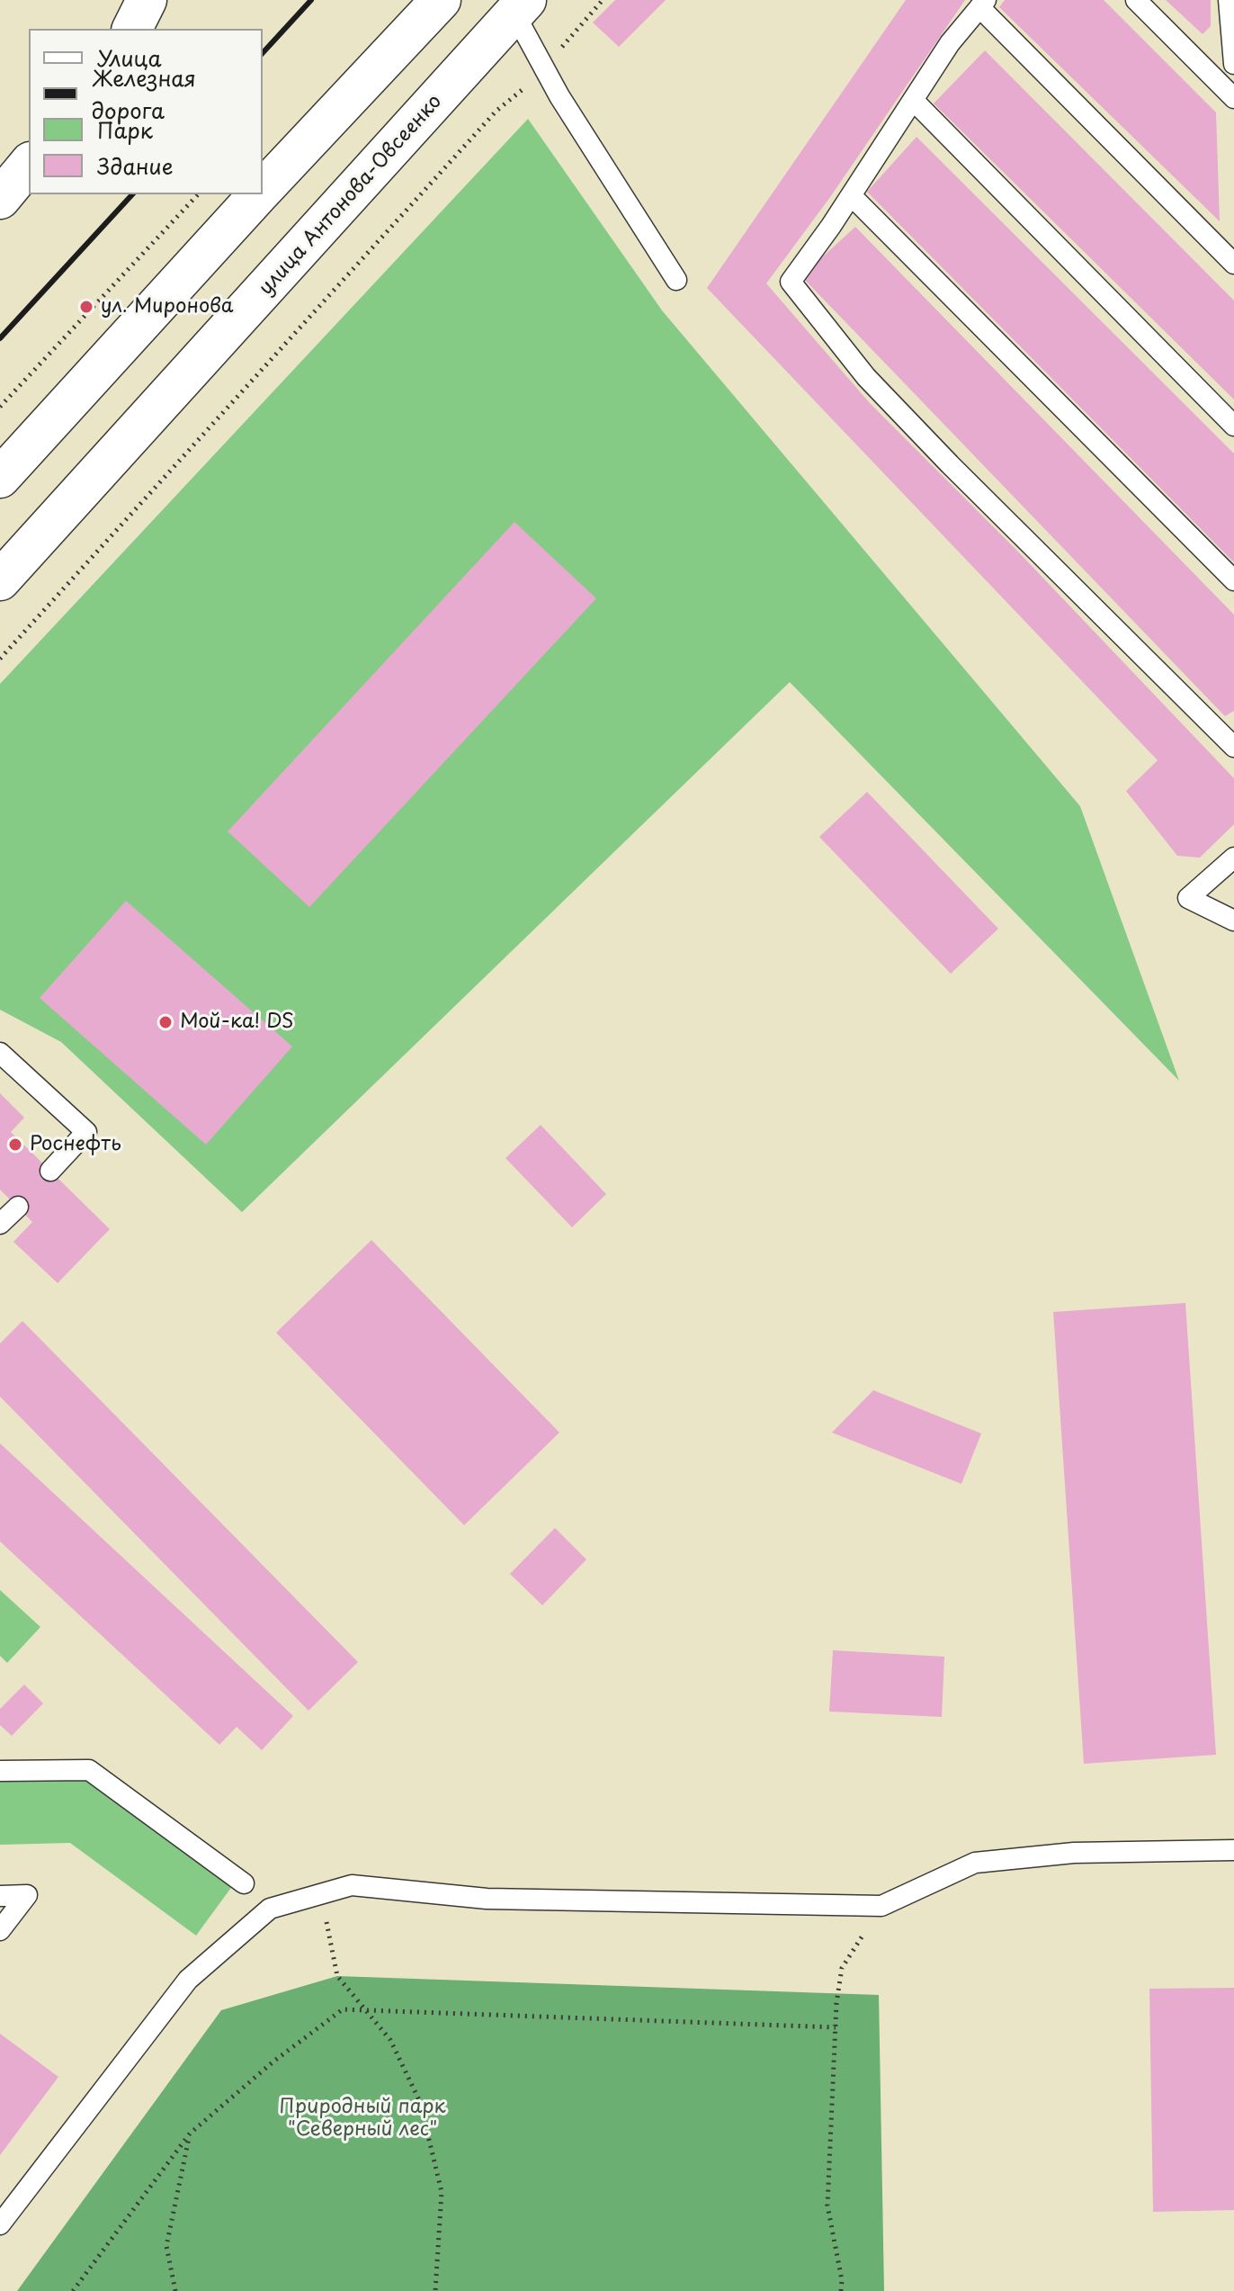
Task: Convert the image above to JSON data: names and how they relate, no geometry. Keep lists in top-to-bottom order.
{
  "streets": {
    "main road": ["улица Антонова-Овсеенко"]
  },
  "parks": ["Природный парк \"Северный лес\""],
  "places": ["ул. Миронова", "Мой-ка! DS", "Роснефть"],
  "legend": [
    "Улица",
    "Железная дорога",
    "Парк",
    "Здание"
  ]
}
